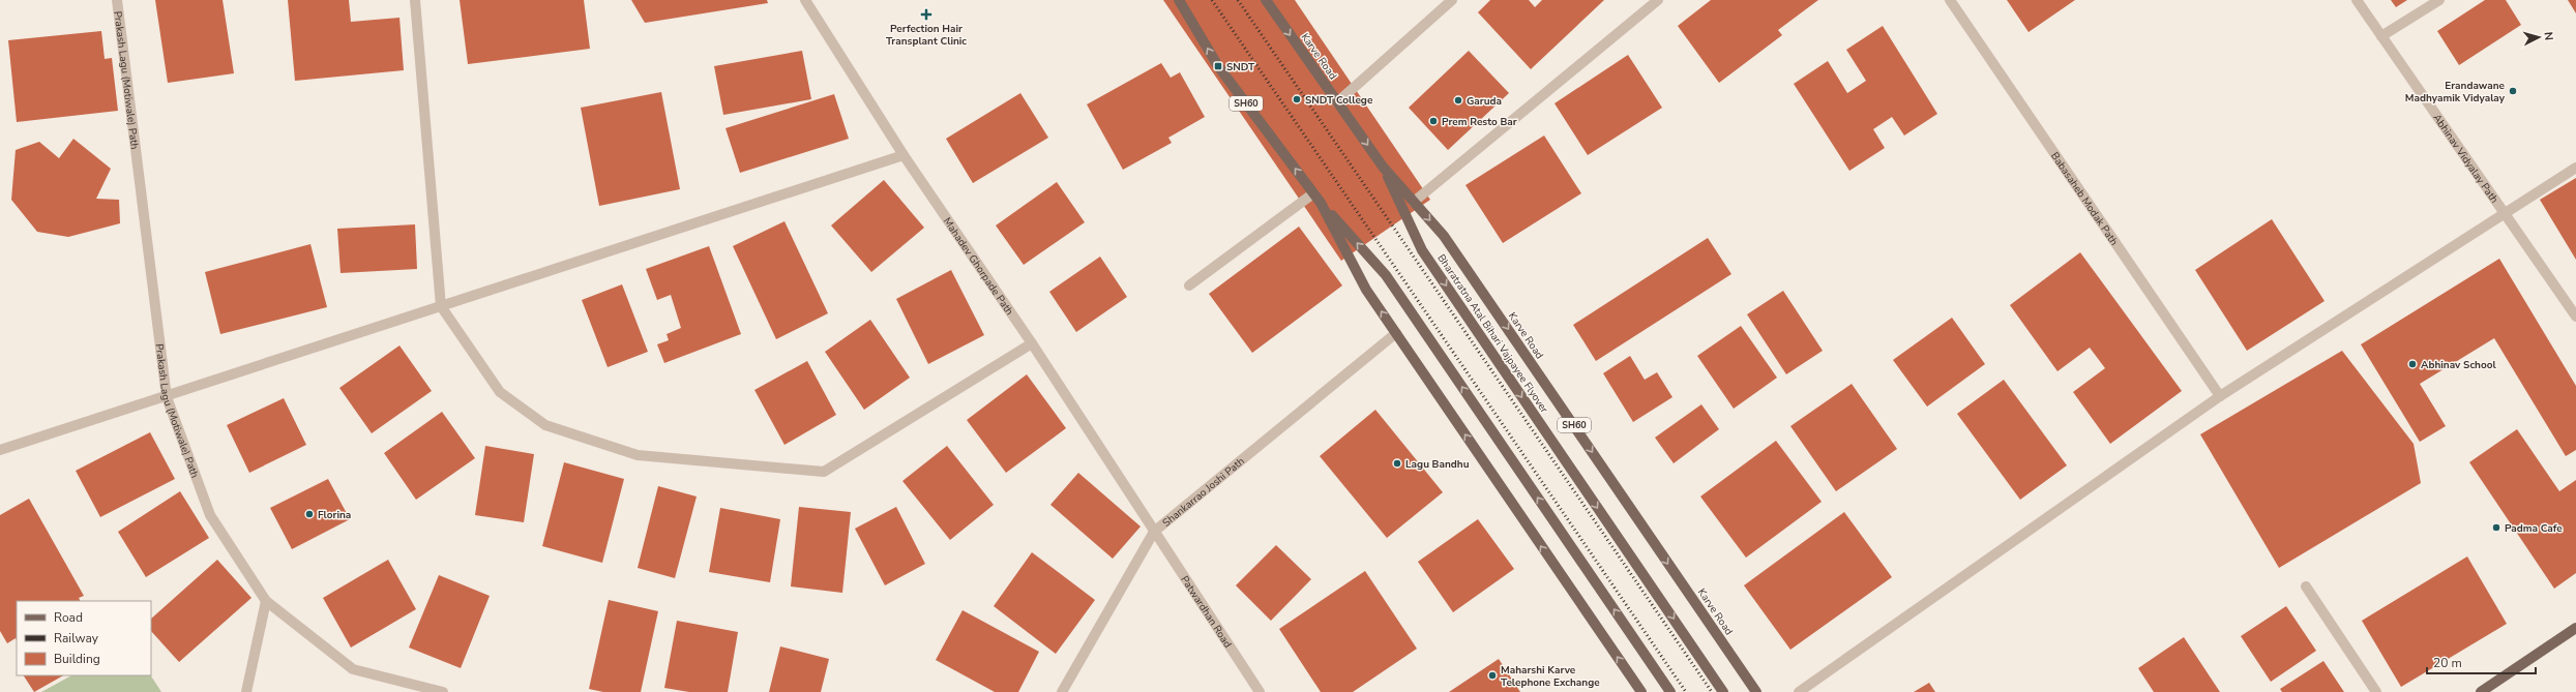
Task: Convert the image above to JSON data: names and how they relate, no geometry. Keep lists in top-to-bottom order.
{
  "streets": {
    "main road": ["Karve Road", "SH60", "Bharatratna Atal Bihari Vajpayee Flyover"],
    "street": [
      "Prakash Lagu (Motiwale) Path",
      "Abhinav Vidyalay Path",
      "Babasaheb Modak Path",
      "Mahadev Ghorpade Path",
      "Shankarrao Joshi Path",
      "Patwardhan Road"
    ]
  },
  "crossings": [
    ["Karve Road", "Bharatratna Atal Bihari Vajpayee Flyover"],
    ["SH60", "Shankarrao Joshi Path"],
    ["Mahadev Ghorpade Path", "Shankarrao Joshi Path"],
    ["Mahadev Ghorpade Path", "Patwardhan Road"],
    ["Shankarrao Joshi Path", "Patwardhan Road"]
  ],
  "places": {
    "health": ["Perfection Hair Transplant Clinic"],
    "transit": ["SNDT"],
    "other": [
      "Erandawane Madhyamik Vidyalay",
      "SNDT College",
      "Garuda",
      "Prem Resto Bar",
      "Abhinav School",
      "Lagu Bandhu",
      "Florina",
      "Padma Cafe",
      "Maharshi Karve Telephone Exchange"
    ]
  },
  "legend": ["Road", "Railway", "Building"],
  "scale_bar": "20 m",
  "north": "right"
}
